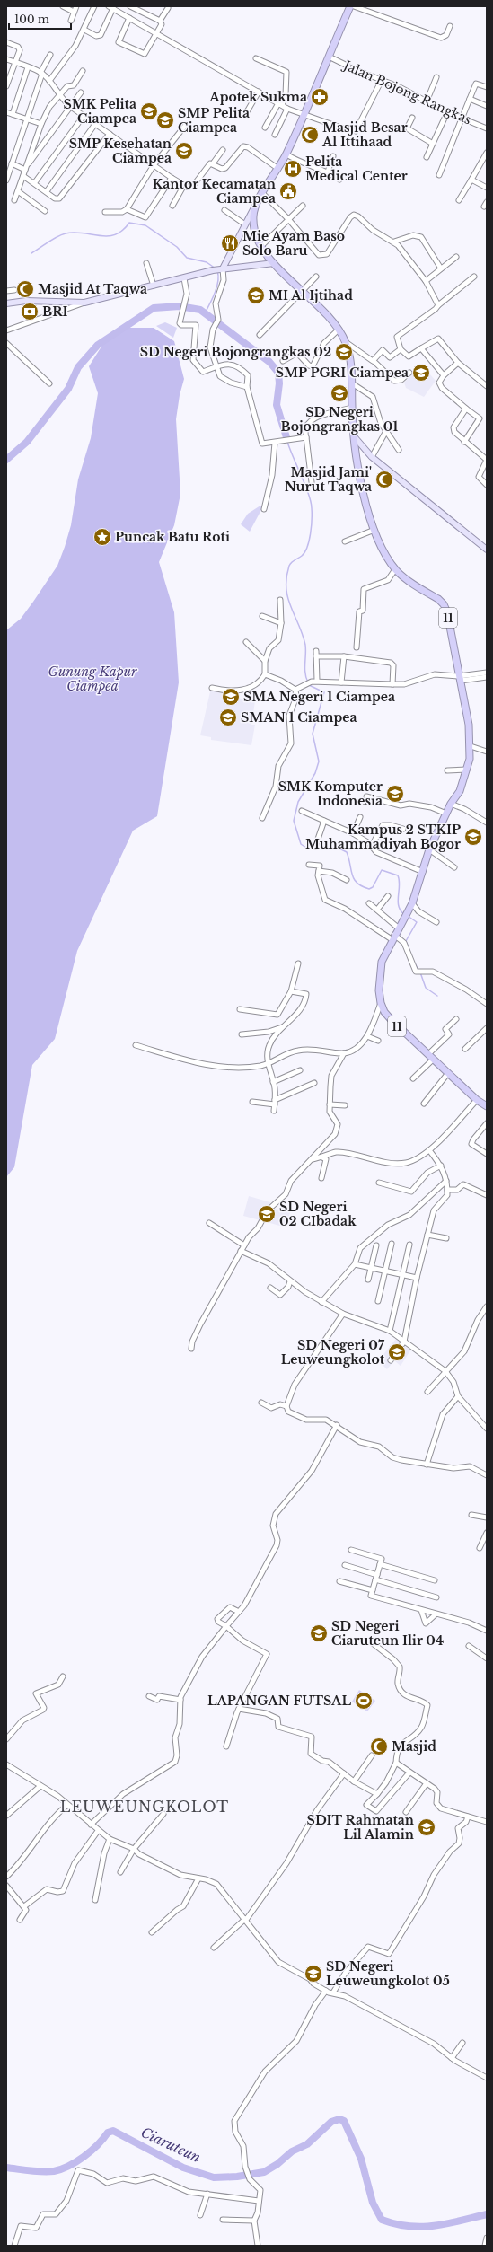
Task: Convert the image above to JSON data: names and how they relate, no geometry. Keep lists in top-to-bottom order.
{
  "streets": {
    "highway": ["11"],
    "street": ["Jalan Bojong Rangkas"]
  },
  "crossings": [
    ["Jalan Bojong Rangkas", "11"]
  ],
  "districts": ["LEUWEUNGKOLOT"],
  "water": ["Ciaruteun"],
  "parks": ["Gunung Kapur Ciampea"],
  "places": {
    "pharmacy": ["Apotek Sukma"],
    "school or university": [
      "SMK Pelita Ciampea",
      "SMP Pelita Ciampea",
      "SMP Kesehatan Ciampea",
      "MI Al Ijtihad",
      "SD Negeri Bojongrangkas 02",
      "SMP PGRI Ciampea",
      "SD Negeri Bojongrangkas 01",
      "SMA Negeri 1 Ciampea",
      "SMAN 1 Ciampea",
      "SMK Komputer Indonesia",
      "Kampus 2 STKIP Muhammadiyah Bogor",
      "SD Negeri 02 CIbadak",
      "SD Negeri 07 Leuweungkolot",
      "SD Negeri Ciaruteun Ilir 04",
      "SDIT Rahmatan Lil Alamin",
      "SD Negeri Leuweungkolot 05"
    ],
    "mosque": [
      "Masjid Besar Al Ittihaad",
      "Masjid At Taqwa",
      "Masjid Jami' Nurut Taqwa",
      "Masjid"
    ],
    "hospital": ["Pelita Medical Center"],
    "public building": ["Kantor Kecamatan Ciampea"],
    "restaurant": ["Mie Ayam Baso Solo Baru"],
    "bank": ["BRI"],
    "place": ["Puncak Batu Roti"],
    "sports": ["LAPANGAN FUTSAL"]
  },
  "scale_bar": "100 m"
}
